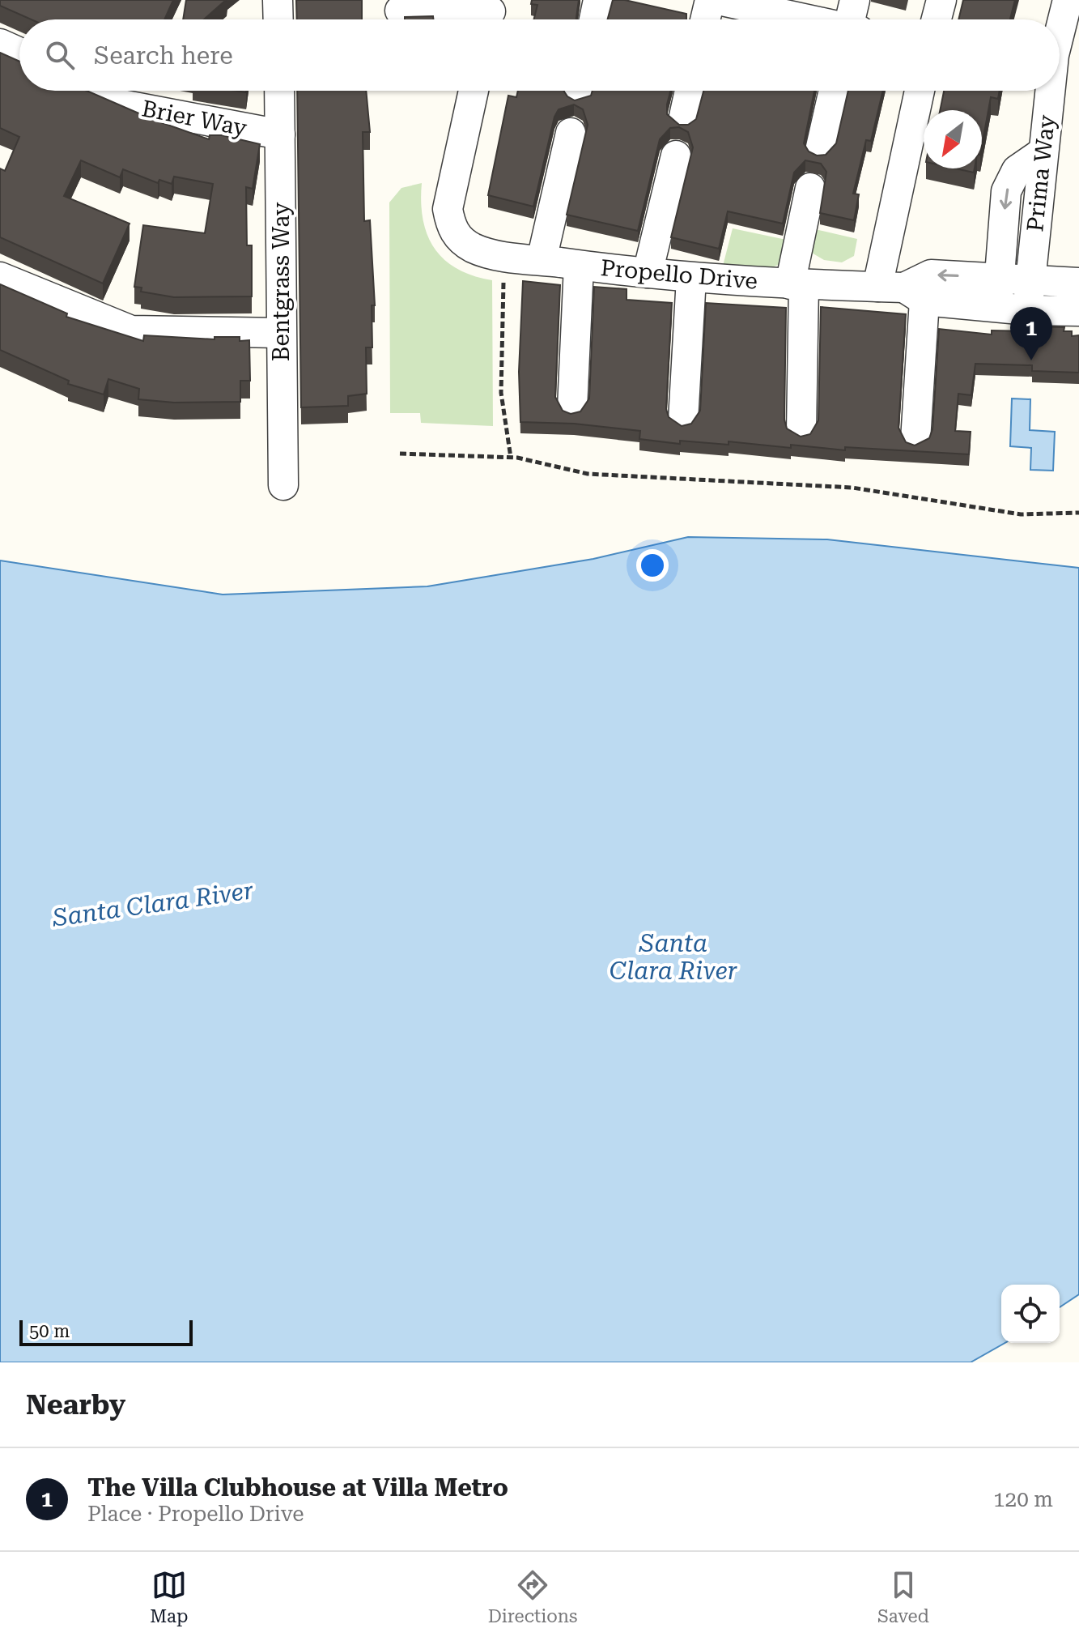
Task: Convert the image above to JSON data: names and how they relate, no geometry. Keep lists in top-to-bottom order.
{
  "streets": {
    "street": [
      "Brier Way",
      "Prima Way",
      "Propello Drive",
      "Bentgrass Way"
    ]
  },
  "crossings": [
    ["Brier Way", "Bentgrass Way"],
    ["Prima Way", "Propello Drive"]
  ],
  "water": ["Santa Clara River"],
  "scale_bar": "50 m",
  "north": "bottom left",
  "page": {
    "search": "Search here",
    "pins": "1",
    "scale": "50 m",
    "heading": "Nearby",
    "list": [
      {
        "mark": "1",
        "name": "The Villa Clubhouse at Villa Metro",
        "note": "Place · Propello Drive",
        "value": "120 m"
      }
    ],
    "nav": ["Map", "Directions", "Saved"]
  }
}
